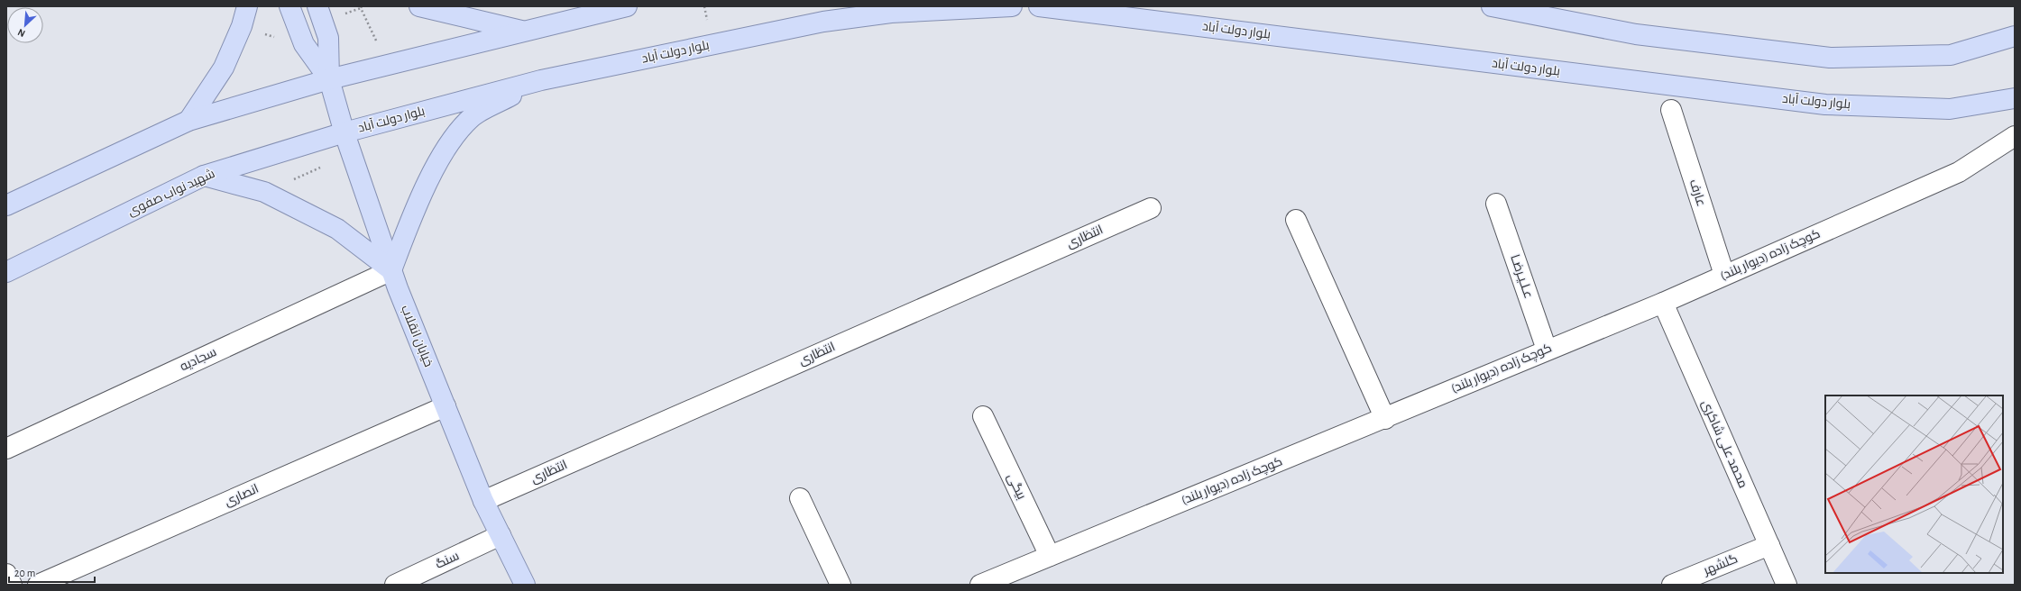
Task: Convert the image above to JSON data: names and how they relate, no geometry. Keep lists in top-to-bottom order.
{
  "streets": {
    "main road": ["بلوار دولت آباد", "شهید نواب صفوی", "خیابان انقلاب"],
    "street": [
      "عارف",
      "انتظاری",
      "کوچک زاده (دیوار بلند)",
      "عـلـیـرضـا",
      "سجادیه",
      "محمد علی شاکری",
      "بیگی",
      "انصاری",
      "سنگ",
      "گلشهر"
    ]
  },
  "crossings": [
    ["بلوار دولت آباد", "شهید نواب صفوی"],
    ["بلوار دولت آباد", "خیابان انقلاب"],
    ["شهید نواب صفوی", "خیابان انقلاب"],
    ["عارف", "کوچک زاده (دیوار بلند)"],
    ["انتظاری", "خیابان انقلاب"],
    ["کوچک زاده (دیوار بلند)", "عـلـیـرضـا"],
    ["کوچک زاده (دیوار بلند)", "محمد علی شاکری"],
    ["کوچک زاده (دیوار بلند)", "بیگی"],
    ["خیابان انقلاب", "سجادیه"],
    ["خیابان انقلاب", "انصاری"],
    ["خیابان انقلاب", "سنگ"],
    ["محمد علی شاکری", "گلشهر"]
  ],
  "scale_bar": "20 m",
  "north": "bottom left"
}
